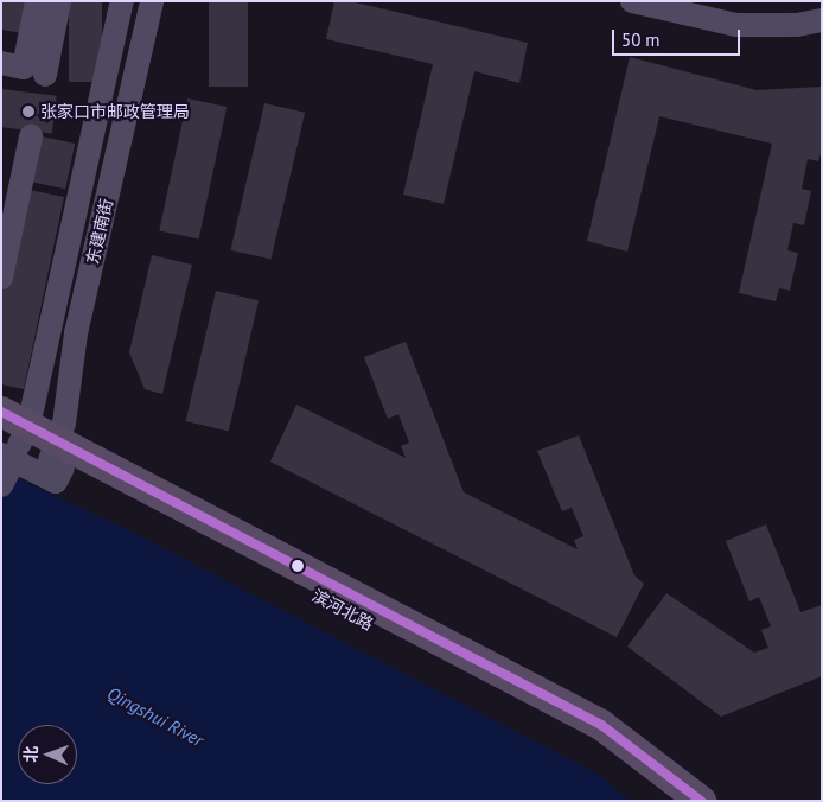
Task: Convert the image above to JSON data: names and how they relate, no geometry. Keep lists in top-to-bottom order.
{
  "streets": {
    "main road": ["滨河北路"],
    "street": ["东建南街"]
  },
  "crossings": [
    ["东建南街", "滨河北路"]
  ],
  "water": ["Qingshui River"],
  "places": ["张家口市邮政管理局"],
  "scale_bar": "50 m",
  "north": "left"
}
